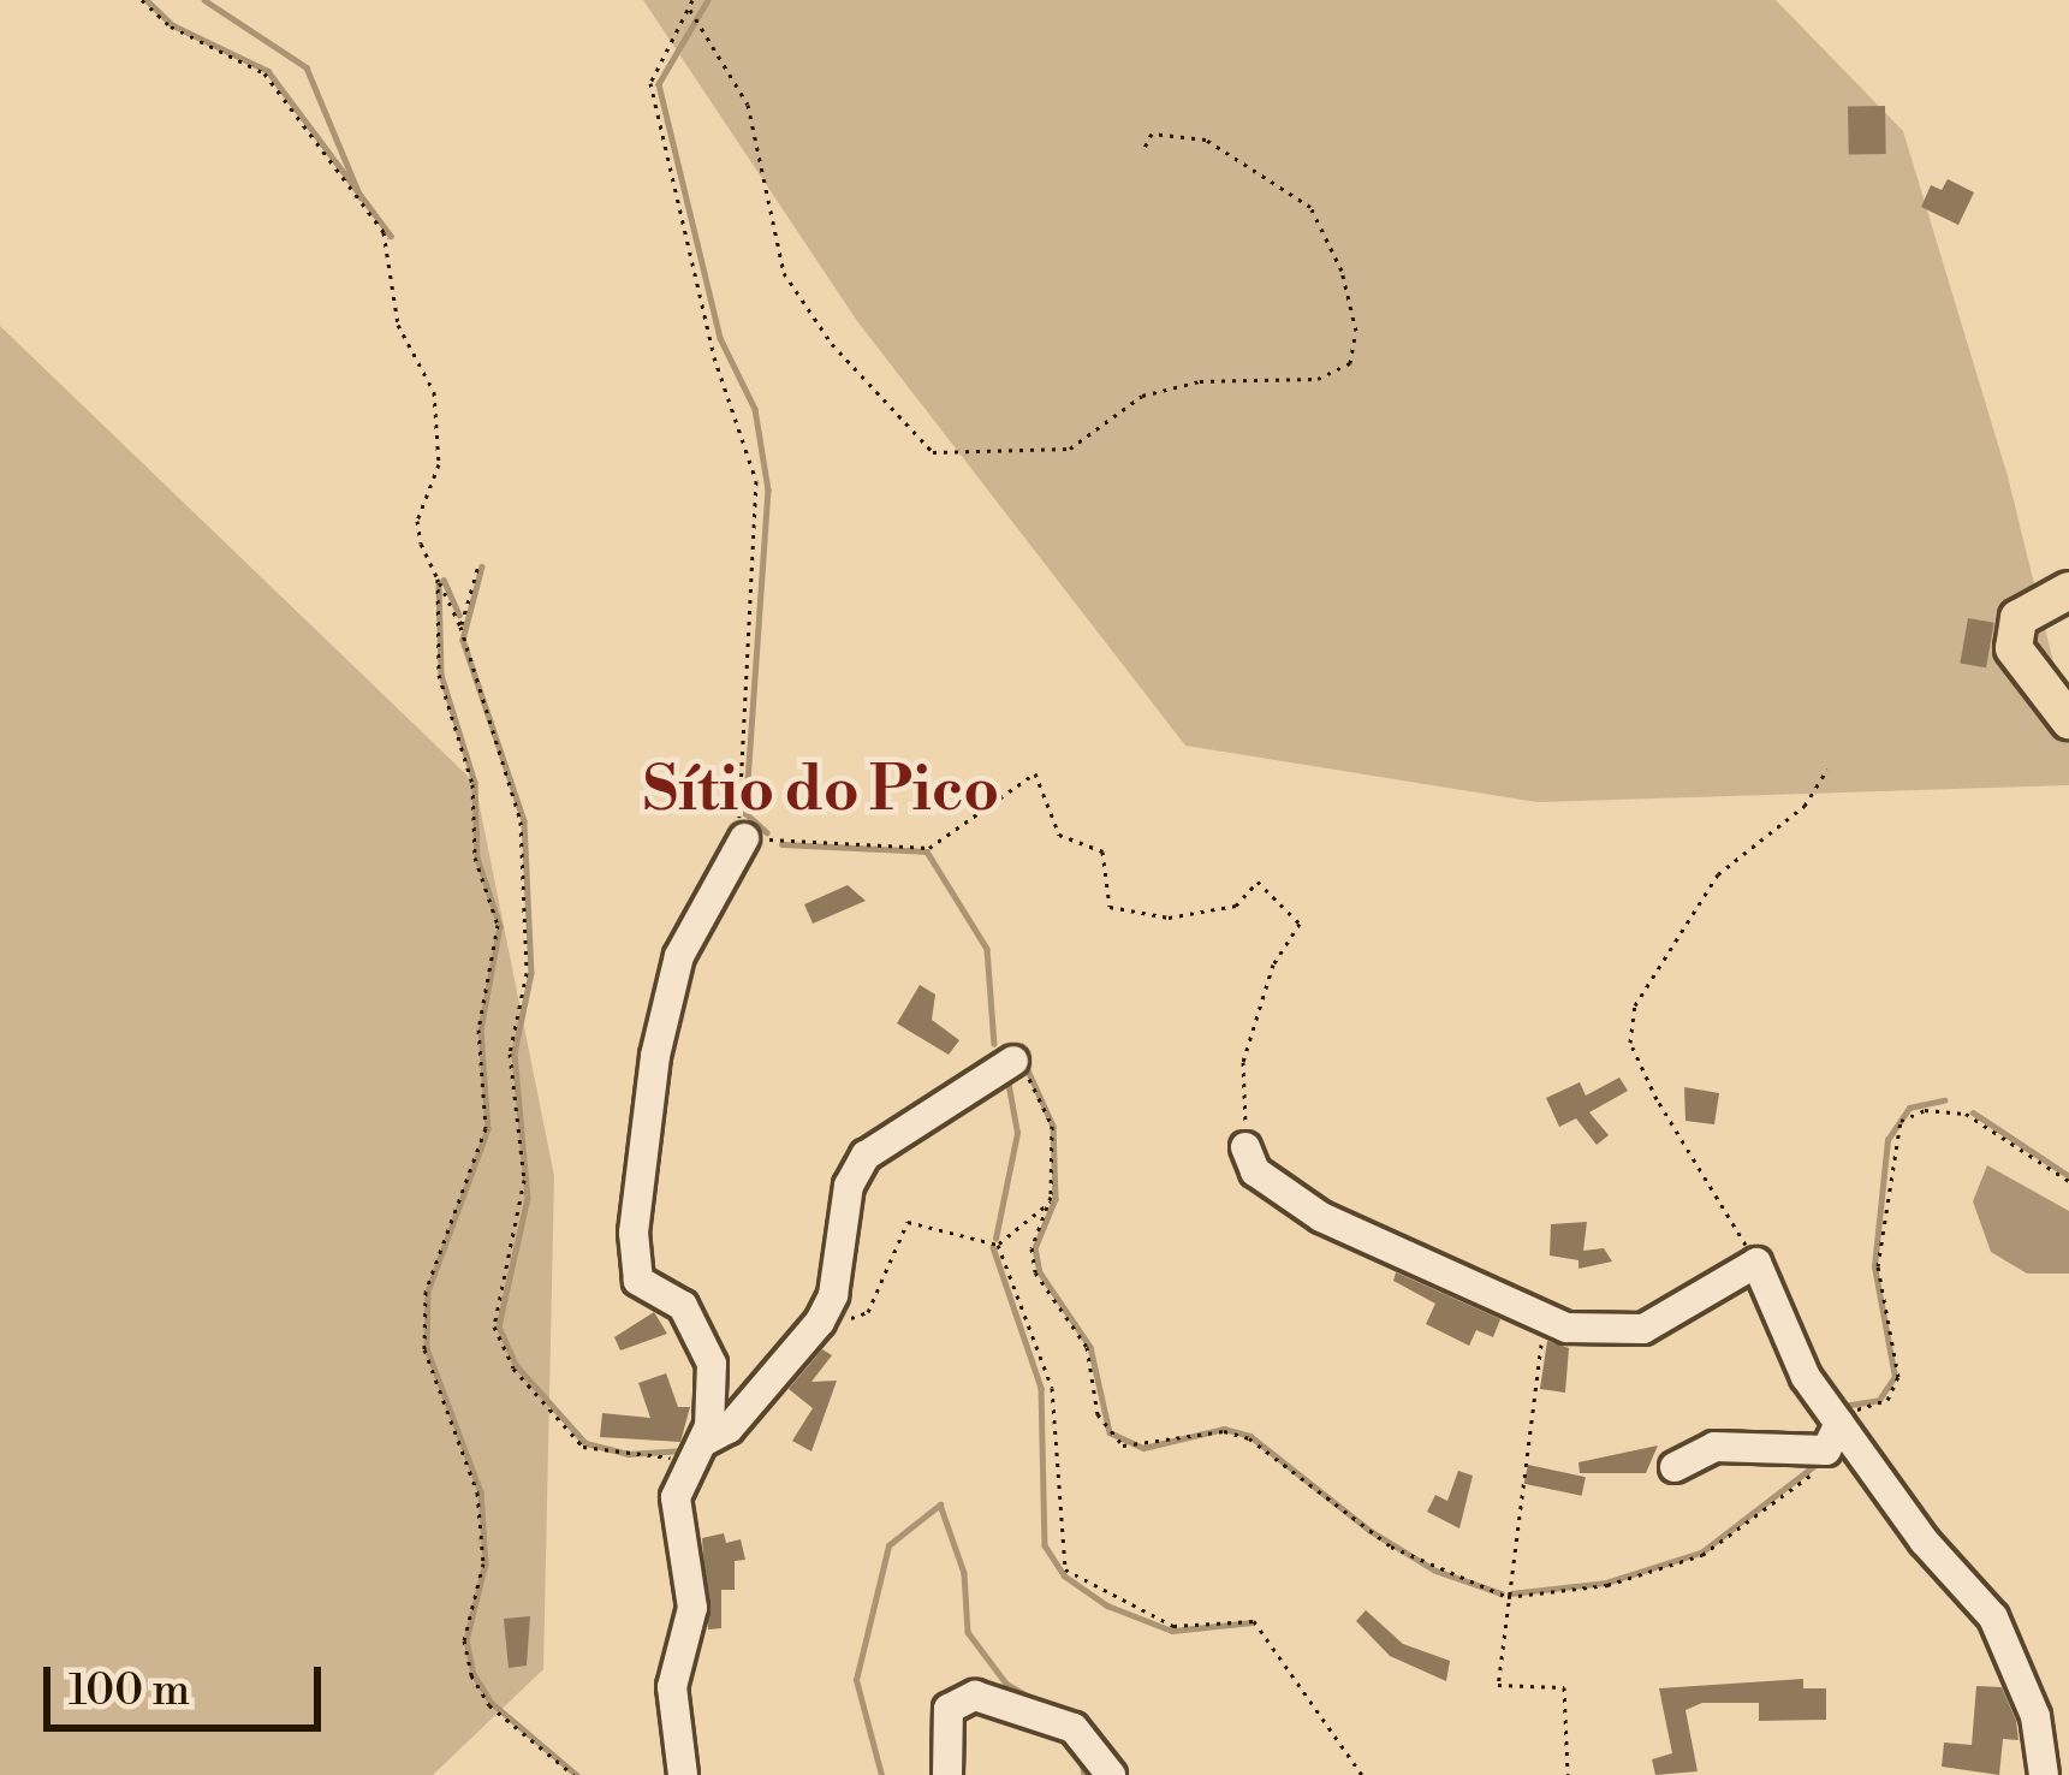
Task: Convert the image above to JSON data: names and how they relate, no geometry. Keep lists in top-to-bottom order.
{
  "districts": ["Sítio do Pico"],
  "scale_bar": "100 m"
}
